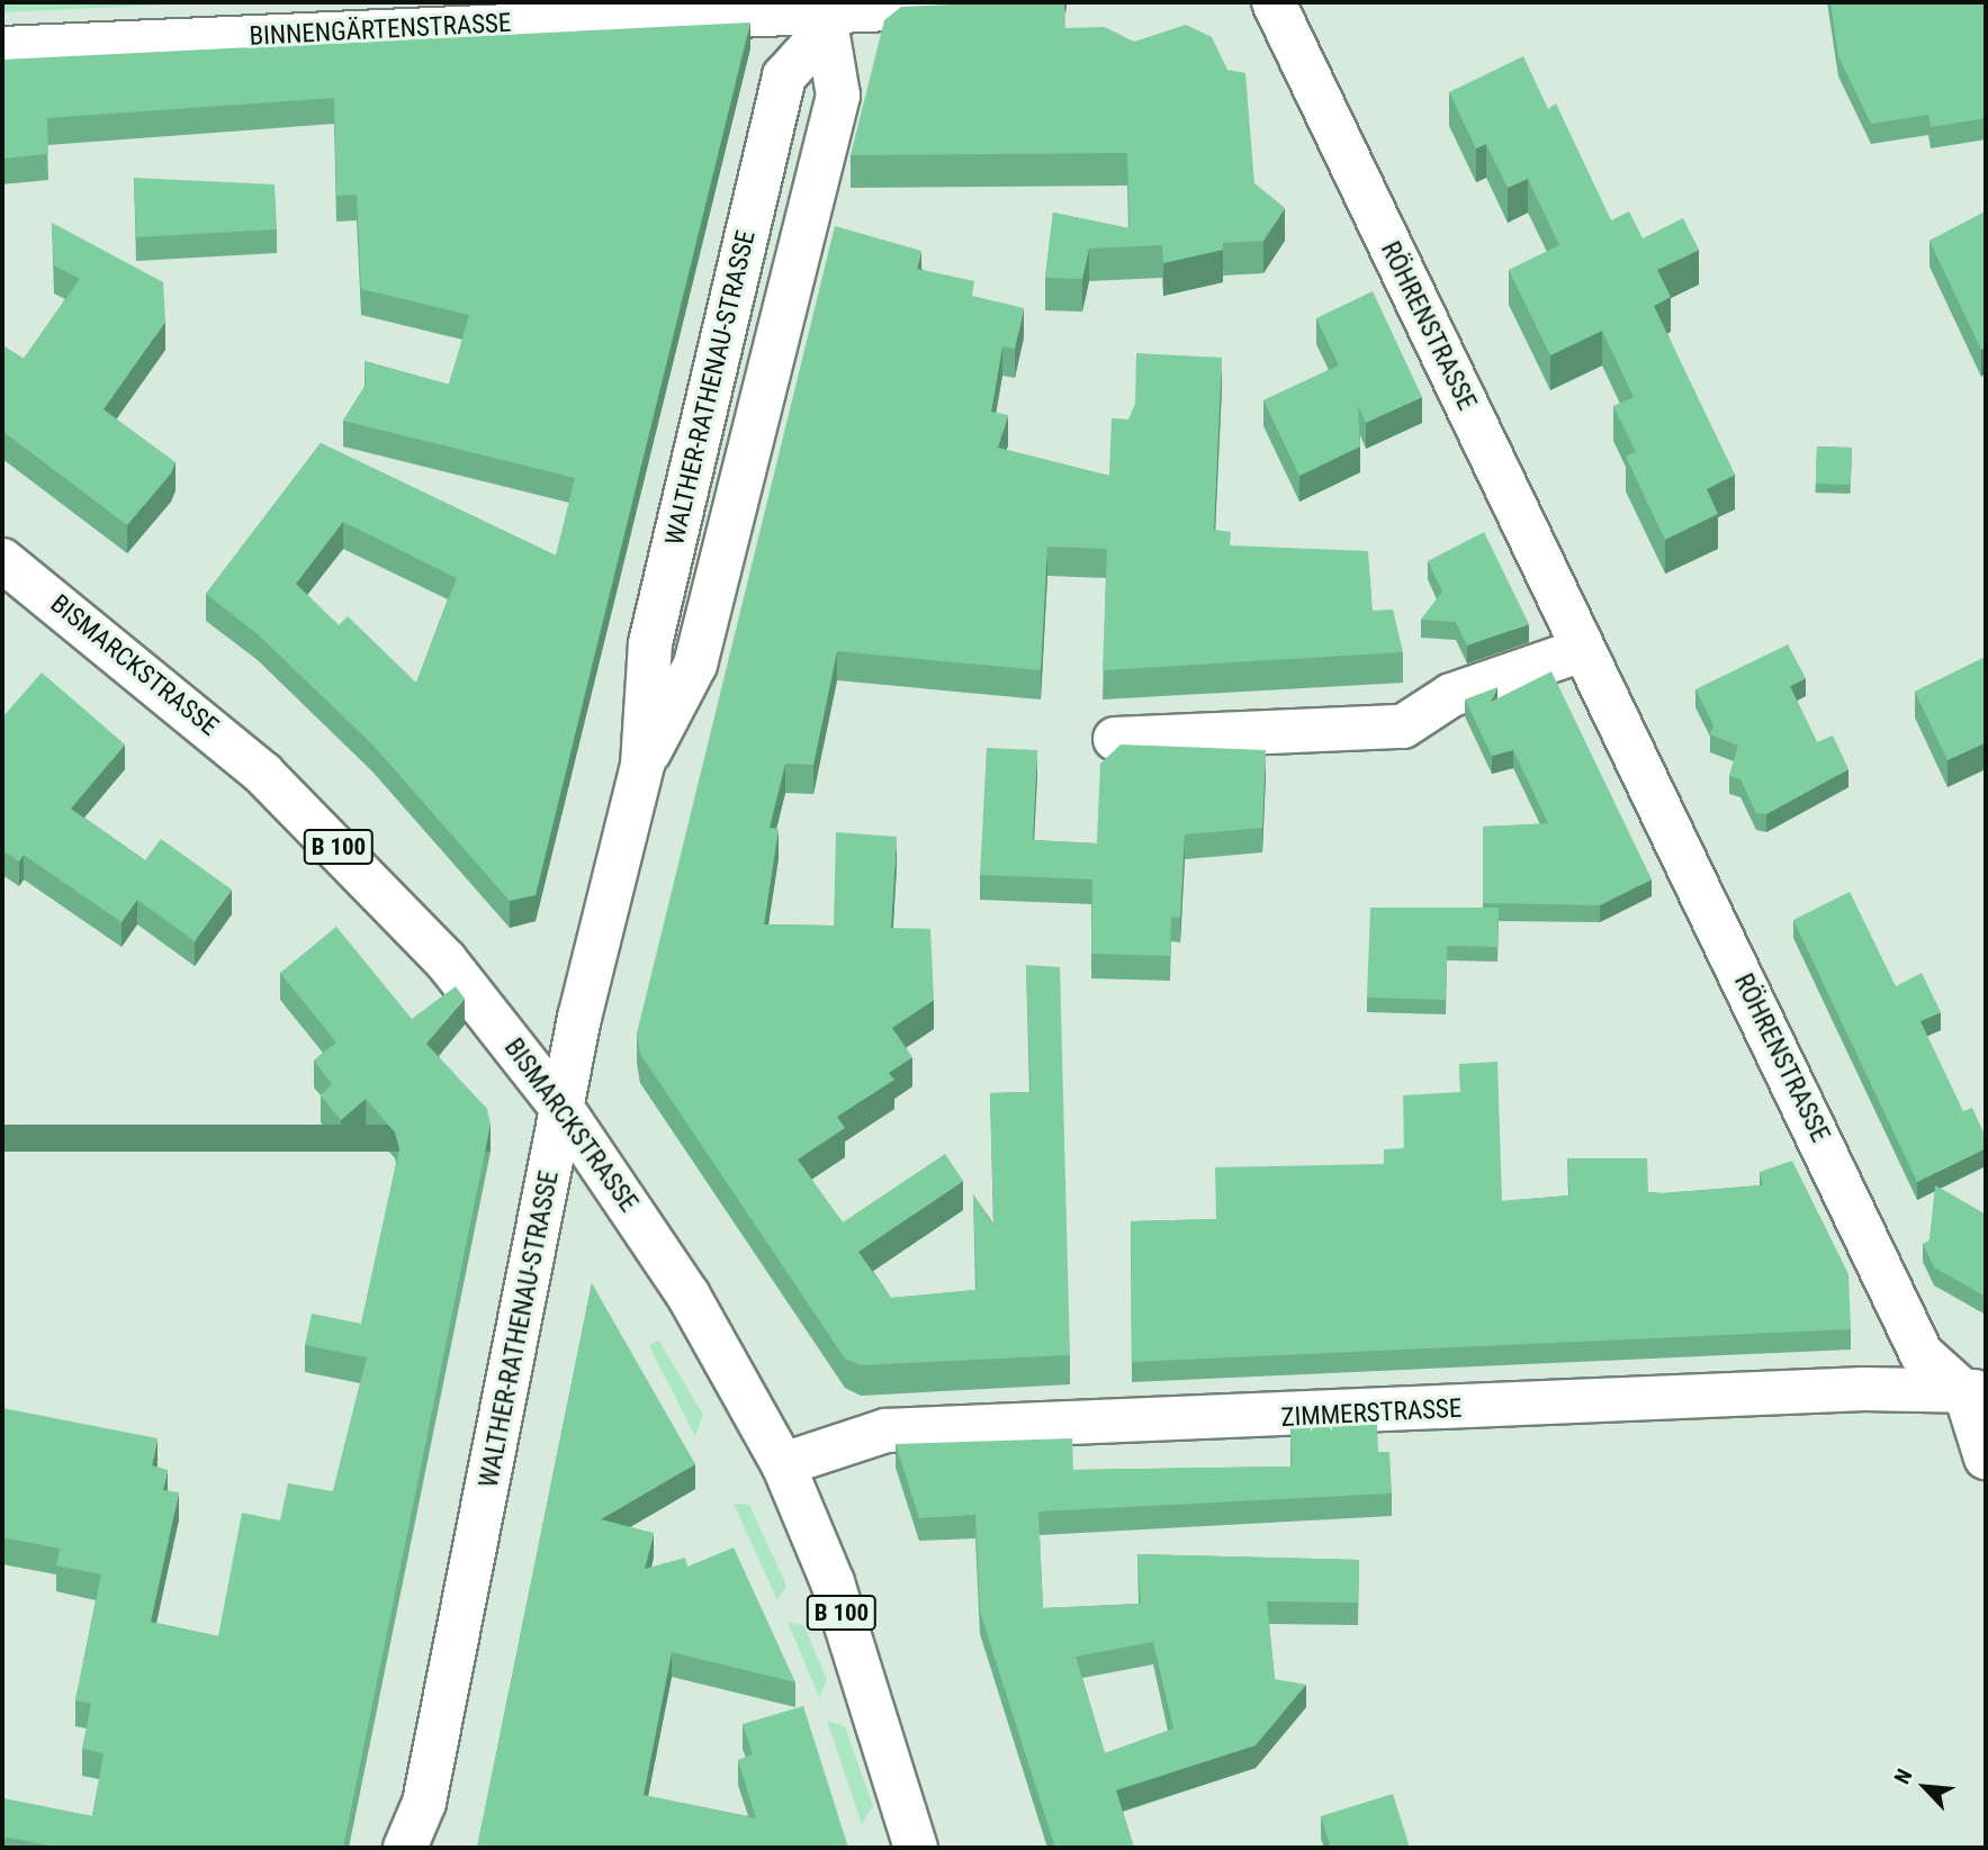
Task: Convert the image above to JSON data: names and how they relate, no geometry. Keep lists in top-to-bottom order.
{
  "streets": {
    "street": [
      "BINNENGÄRTENSTRASSE",
      "RÖHRENSTRASSE",
      "WALTHER-RATHENAU-STRASSE",
      "BISMARCKSTRASSE",
      "B 100",
      "ZIMMERSTRASSE"
    ]
  },
  "crossings": [
    ["BINNENGÄRTENSTRASSE", "WALTHER-RATHENAU-STRASSE"],
    ["RÖHRENSTRASSE", "ZIMMERSTRASSE"],
    ["WALTHER-RATHENAU-STRASSE", "BISMARCKSTRASSE"],
    ["BISMARCKSTRASSE", "ZIMMERSTRASSE"]
  ],
  "north": "top left"
}
